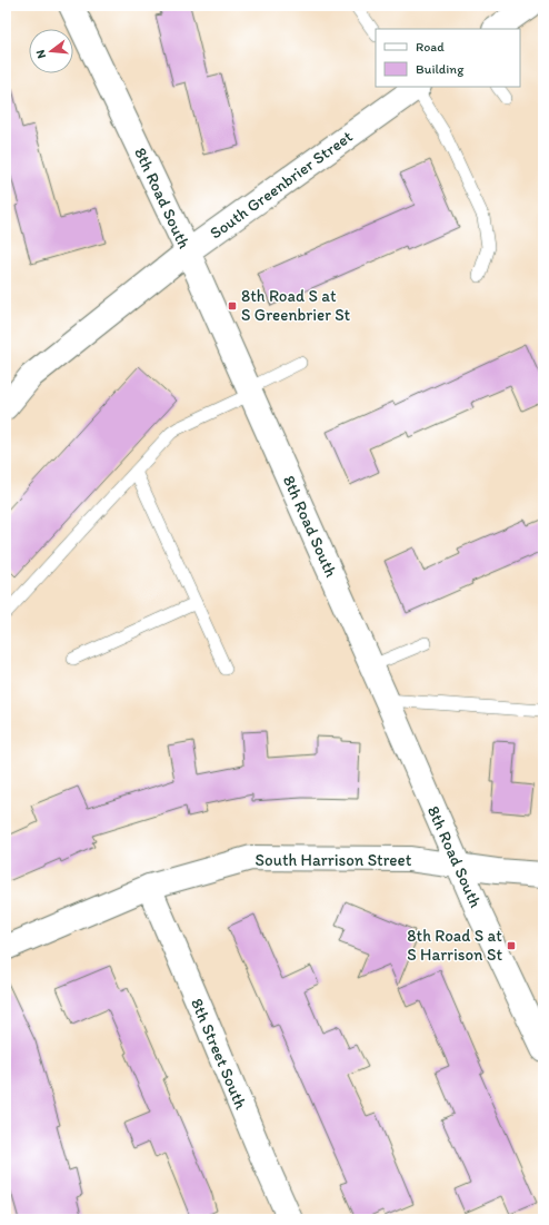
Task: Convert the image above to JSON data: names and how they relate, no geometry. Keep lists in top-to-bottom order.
{
  "streets": {
    "street": [
      "South Greenbrier Street",
      "8th Road South",
      "South Harrison Street",
      "8th Street South"
    ]
  },
  "crossings": [
    ["South Greenbrier Street", "8th Road South"],
    ["8th Road South", "South Harrison Street"],
    ["South Harrison Street", "8th Street South"]
  ],
  "places": {
    "transit": ["8th Road S at S Greenbrier St", "8th Road S at S Harrison St"]
  },
  "legend": ["Road", "Building"],
  "north": "left"
}
